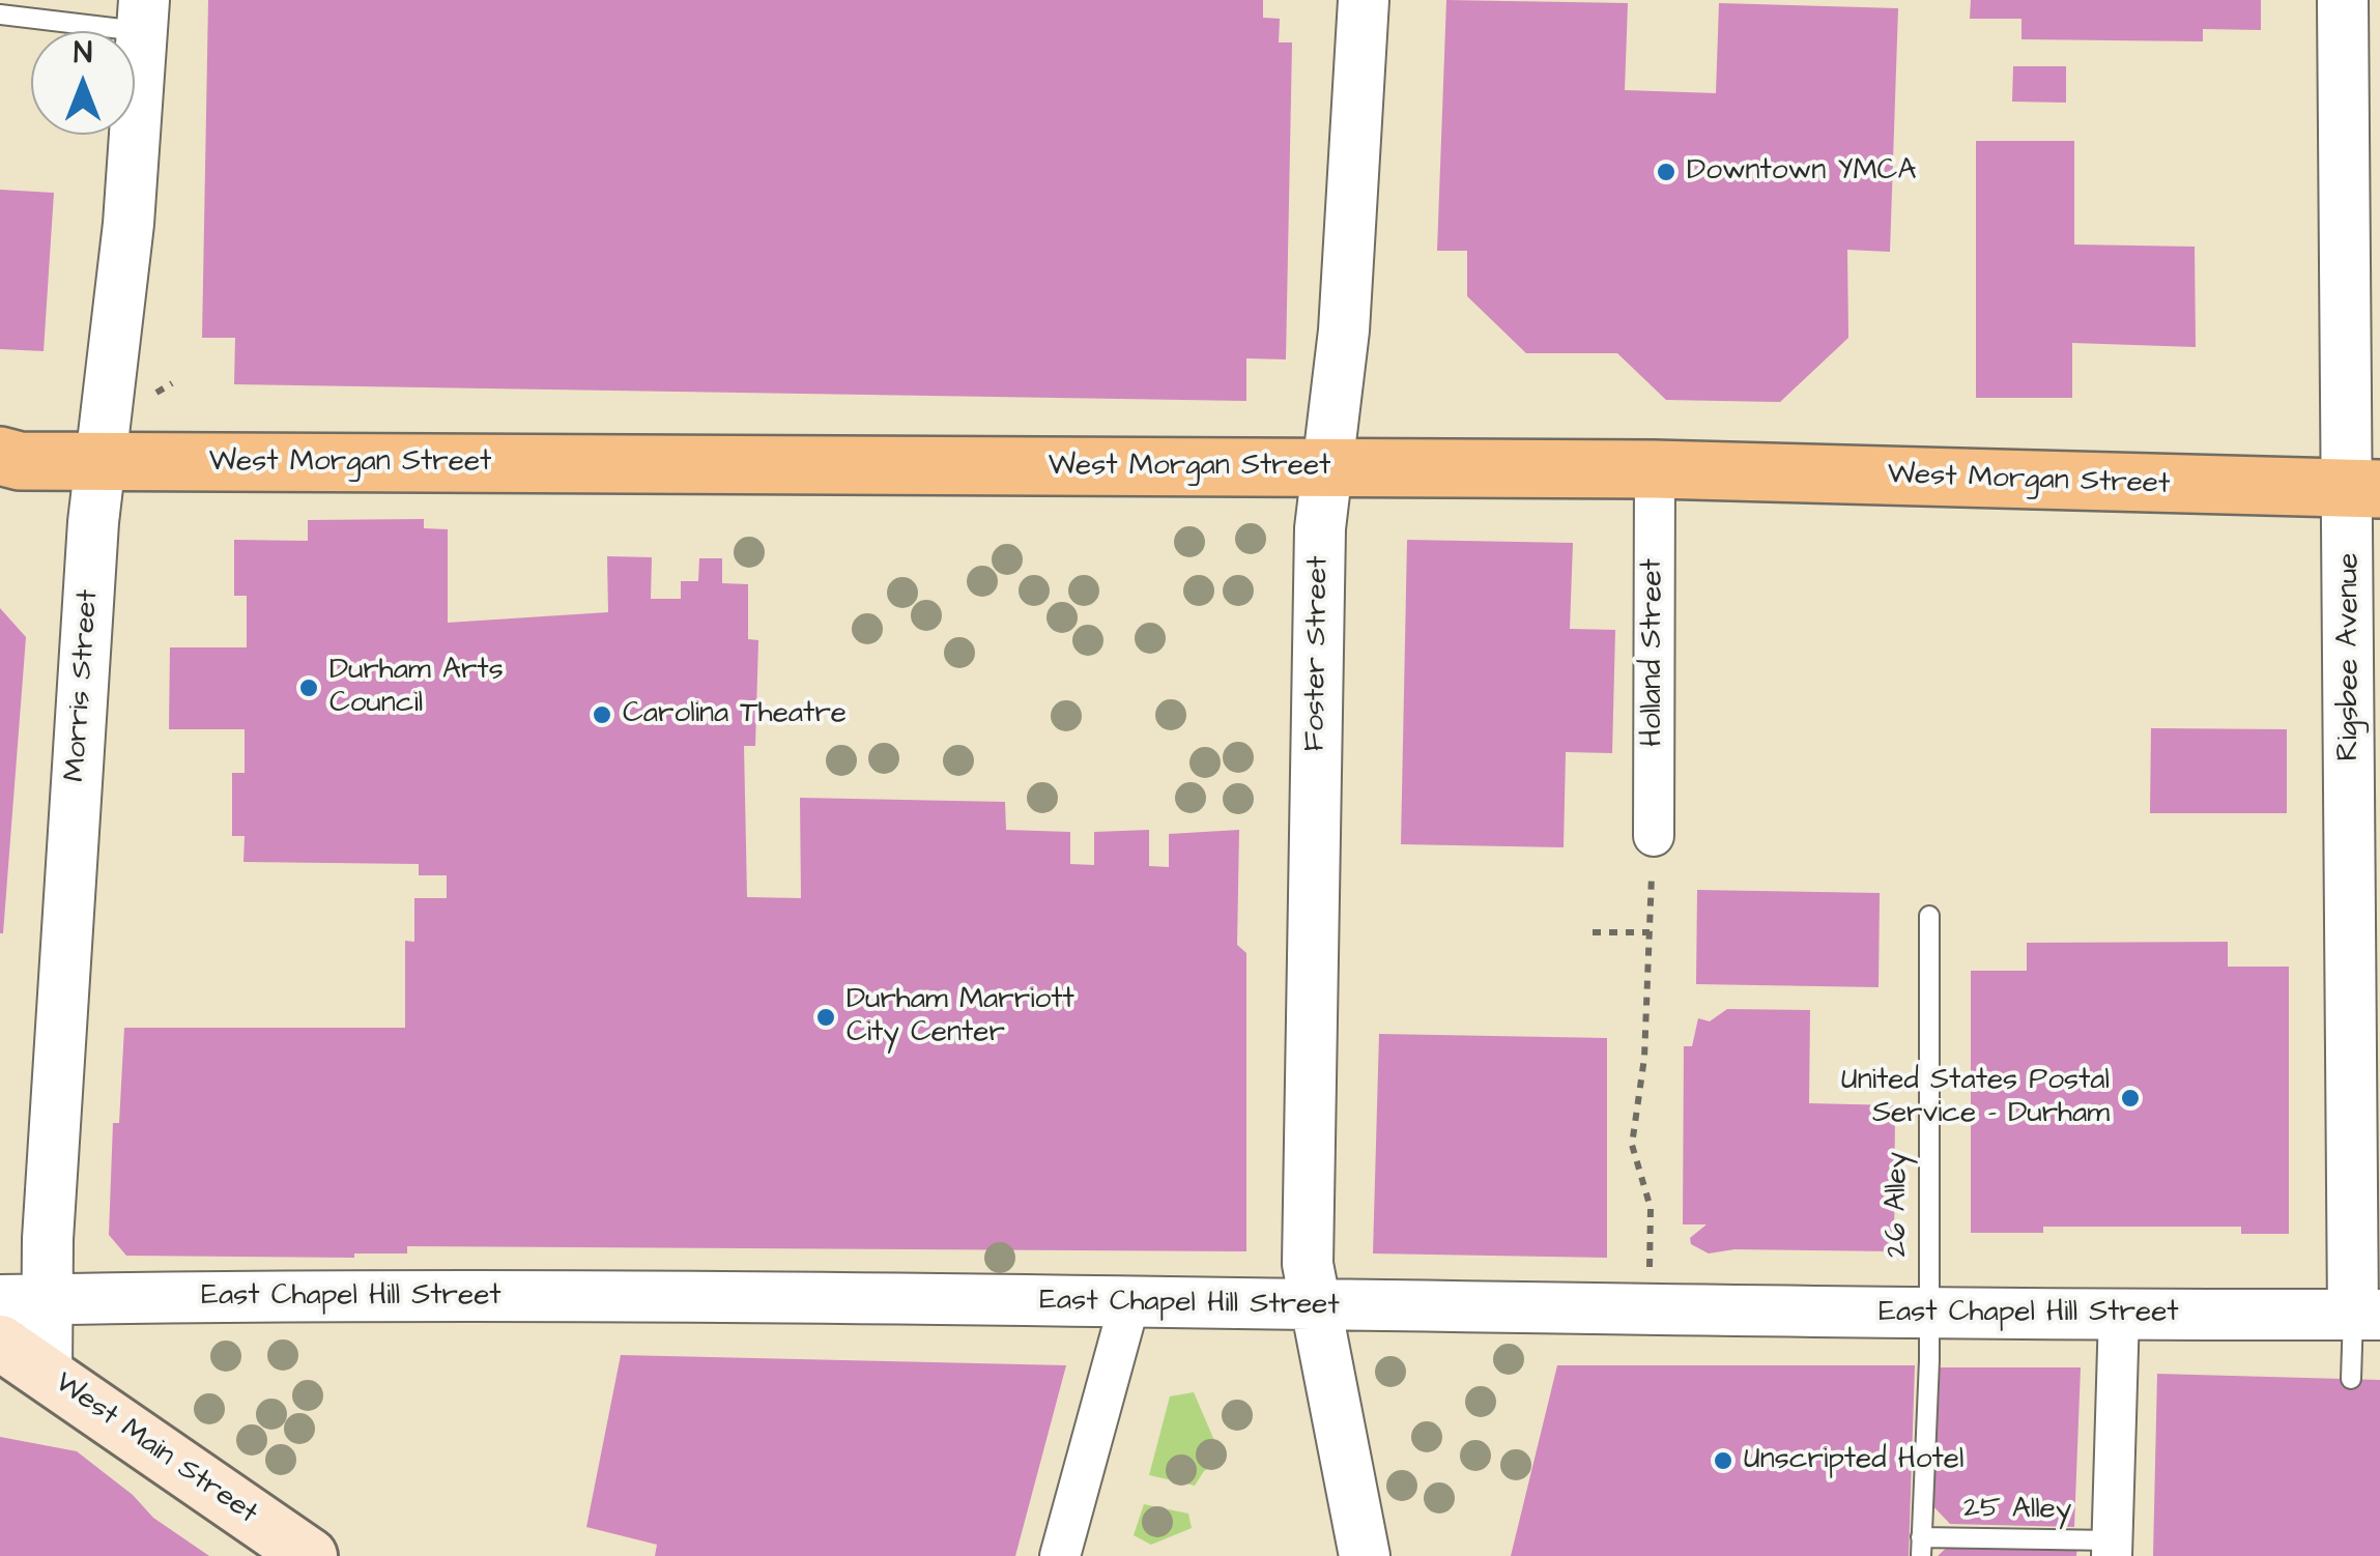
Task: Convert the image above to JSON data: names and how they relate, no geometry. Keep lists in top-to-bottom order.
{
  "streets": {
    "main road": ["West Morgan Street", "West Main Street"],
    "street": [
      "Holland Street",
      "Foster Street",
      "Rigsbee Avenue",
      "Morris Street",
      "East Chapel Hill Street"
    ],
    "lane": ["26 Alley", "25 Alley"]
  },
  "crossings": [
    ["West Morgan Street", "Holland Street"],
    ["West Morgan Street", "Foster Street"],
    ["West Morgan Street", "Rigsbee Avenue"],
    ["West Morgan Street", "Morris Street"],
    ["Foster Street", "East Chapel Hill Street"],
    ["Rigsbee Avenue", "East Chapel Hill Street"],
    ["Morris Street", "East Chapel Hill Street"],
    ["Morris Street", "West Main Street"],
    ["26 Alley", "East Chapel Hill Street"],
    ["26 Alley", "25 Alley"]
  ],
  "places": [
    "Downtown YMCA",
    "Durham Arts Council",
    "Carolina Theatre",
    "Durham Marriott City Center",
    "United States Postal Service - Durham",
    "Unscripted Hotel"
  ],
  "north": "top"
}
